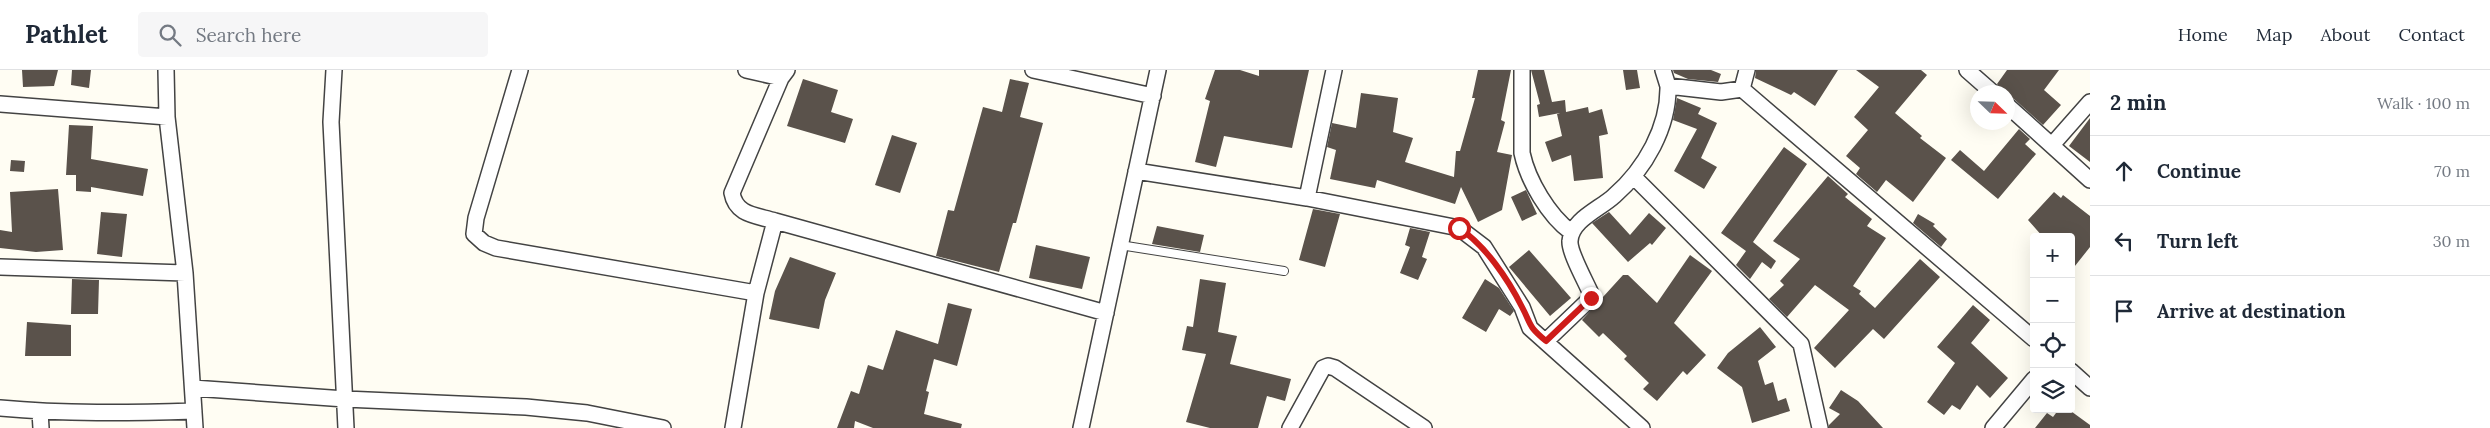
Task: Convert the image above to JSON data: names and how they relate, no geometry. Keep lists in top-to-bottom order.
{
  "north": "bottom right",
  "page": {
    "header": "Pathlet",
    "search": "Search here",
    "nav": [
      "Home",
      "Map",
      "About",
      "Contact"
    ],
    "heading": ["2 min", "Walk · 100 m"],
    "list": [
      ["Continue", "70 m"],
      ["Turn left", "30 m"],
      "Arrive at destination"
    ],
    "map_buttons": ["+", "−"]
  }
}
